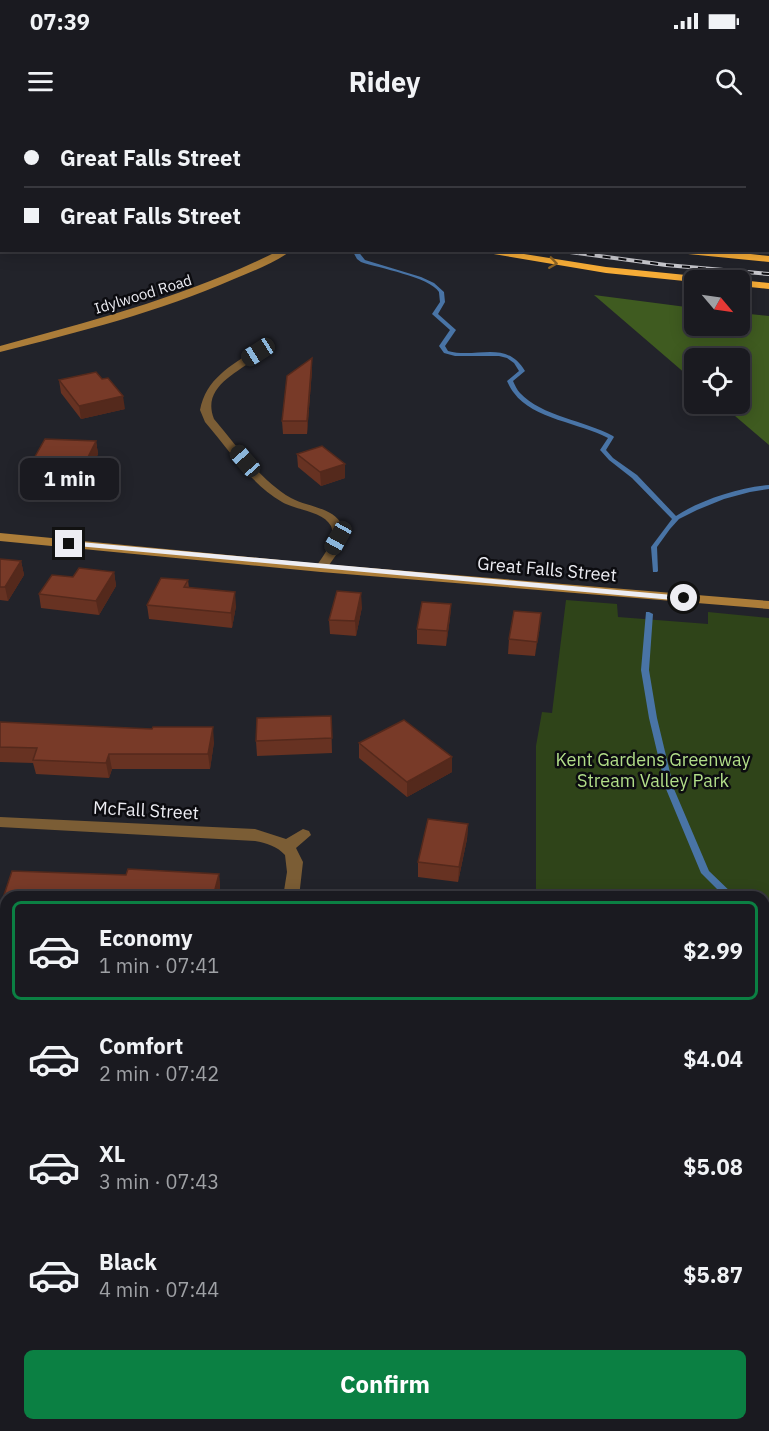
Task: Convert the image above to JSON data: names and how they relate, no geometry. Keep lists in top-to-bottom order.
{
  "streets": {
    "main road": ["Idylwood Road", "Great Falls Street"],
    "street": ["McFall Street"]
  },
  "parks": ["Kent Gardens Greenway Stream Valley Park"],
  "north": "bottom right",
  "page": {
    "status": "07:39",
    "header": "Ridey",
    "banner": ["Great Falls Street", "Great Falls Street"],
    "bubble": "1 min",
    "list": [
      {
        "name": "Economy",
        "note": "1 min · 07:41",
        "value": "$2.99"
      },
      {
        "name": "Comfort",
        "note": "2 min · 07:42",
        "value": "$4.04"
      },
      {
        "name": "XL",
        "note": "3 min · 07:43",
        "value": "$5.08"
      },
      {
        "name": "Black",
        "note": "4 min · 07:44",
        "value": "$5.87"
      }
    ],
    "buttons": "Confirm"
  }
}
